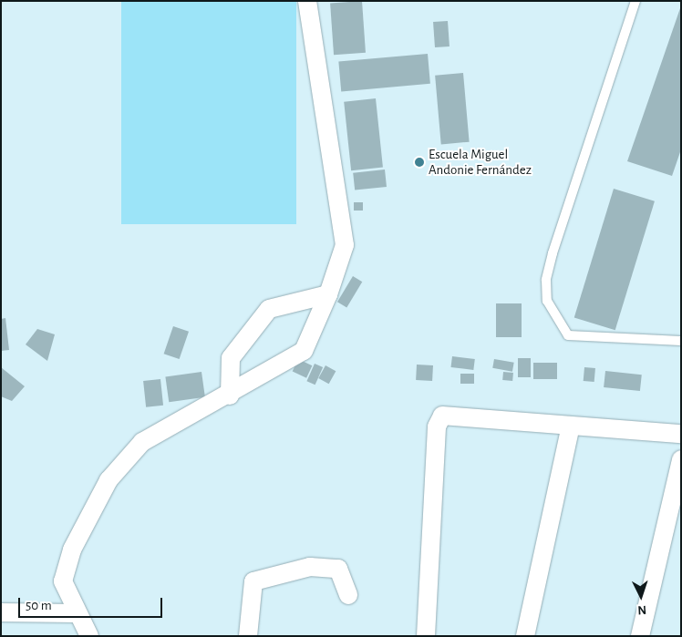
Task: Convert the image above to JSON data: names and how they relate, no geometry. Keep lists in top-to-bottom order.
{
  "places": ["Escuela Miguel Andonie Fernández"],
  "scale_bar": "50 m",
  "north": "bottom"
}
